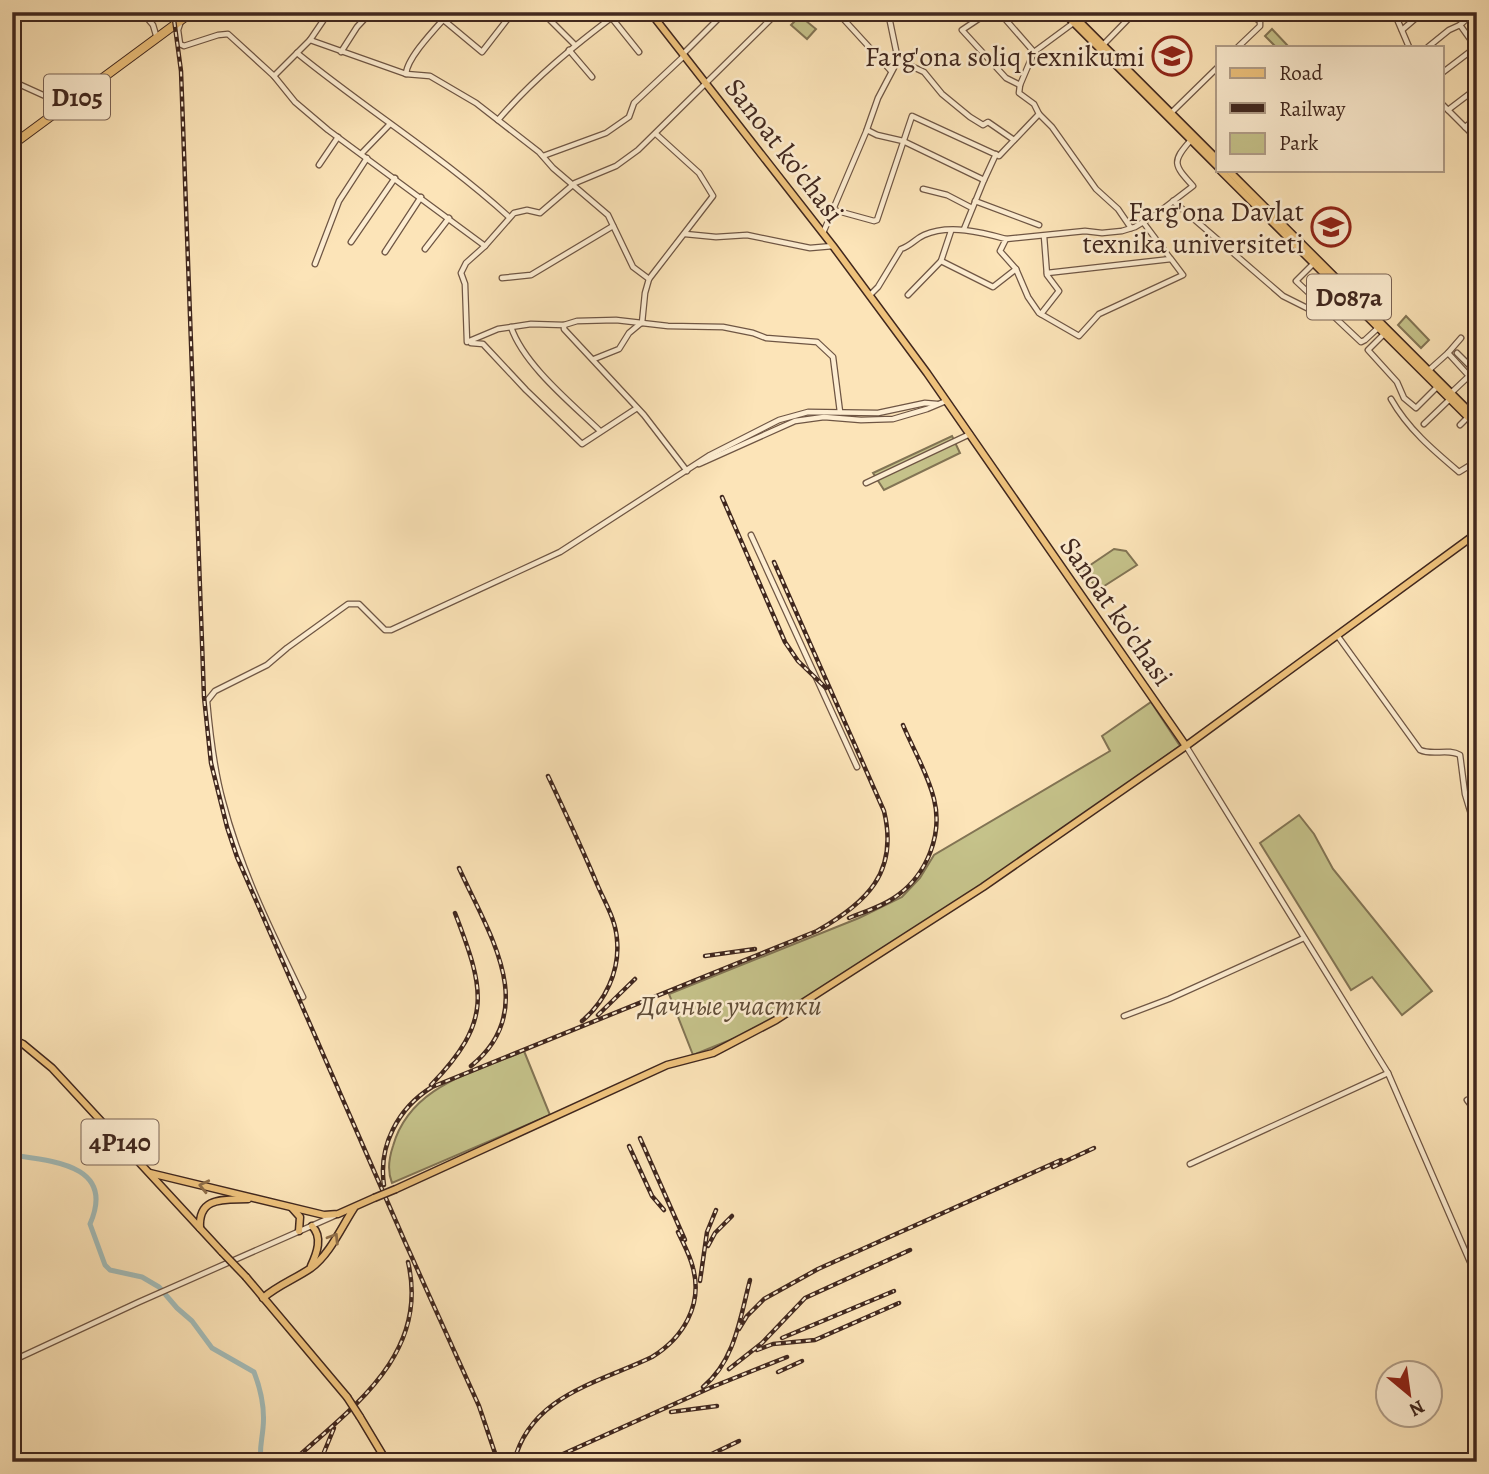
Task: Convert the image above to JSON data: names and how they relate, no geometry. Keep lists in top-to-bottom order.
{
  "streets": {
    "highway": ["D105"],
    "main road": ["Sanoat ko'chasi", "D087a", "4P140"]
  },
  "parks": ["Дачные участки"],
  "places": {
    "school or university": ["Farg'ona soliq texnikumi", "Farg'ona Davlat texnika universiteti"]
  },
  "legend": ["Road", "Railway", "Park"],
  "north": "bottom right"
}
